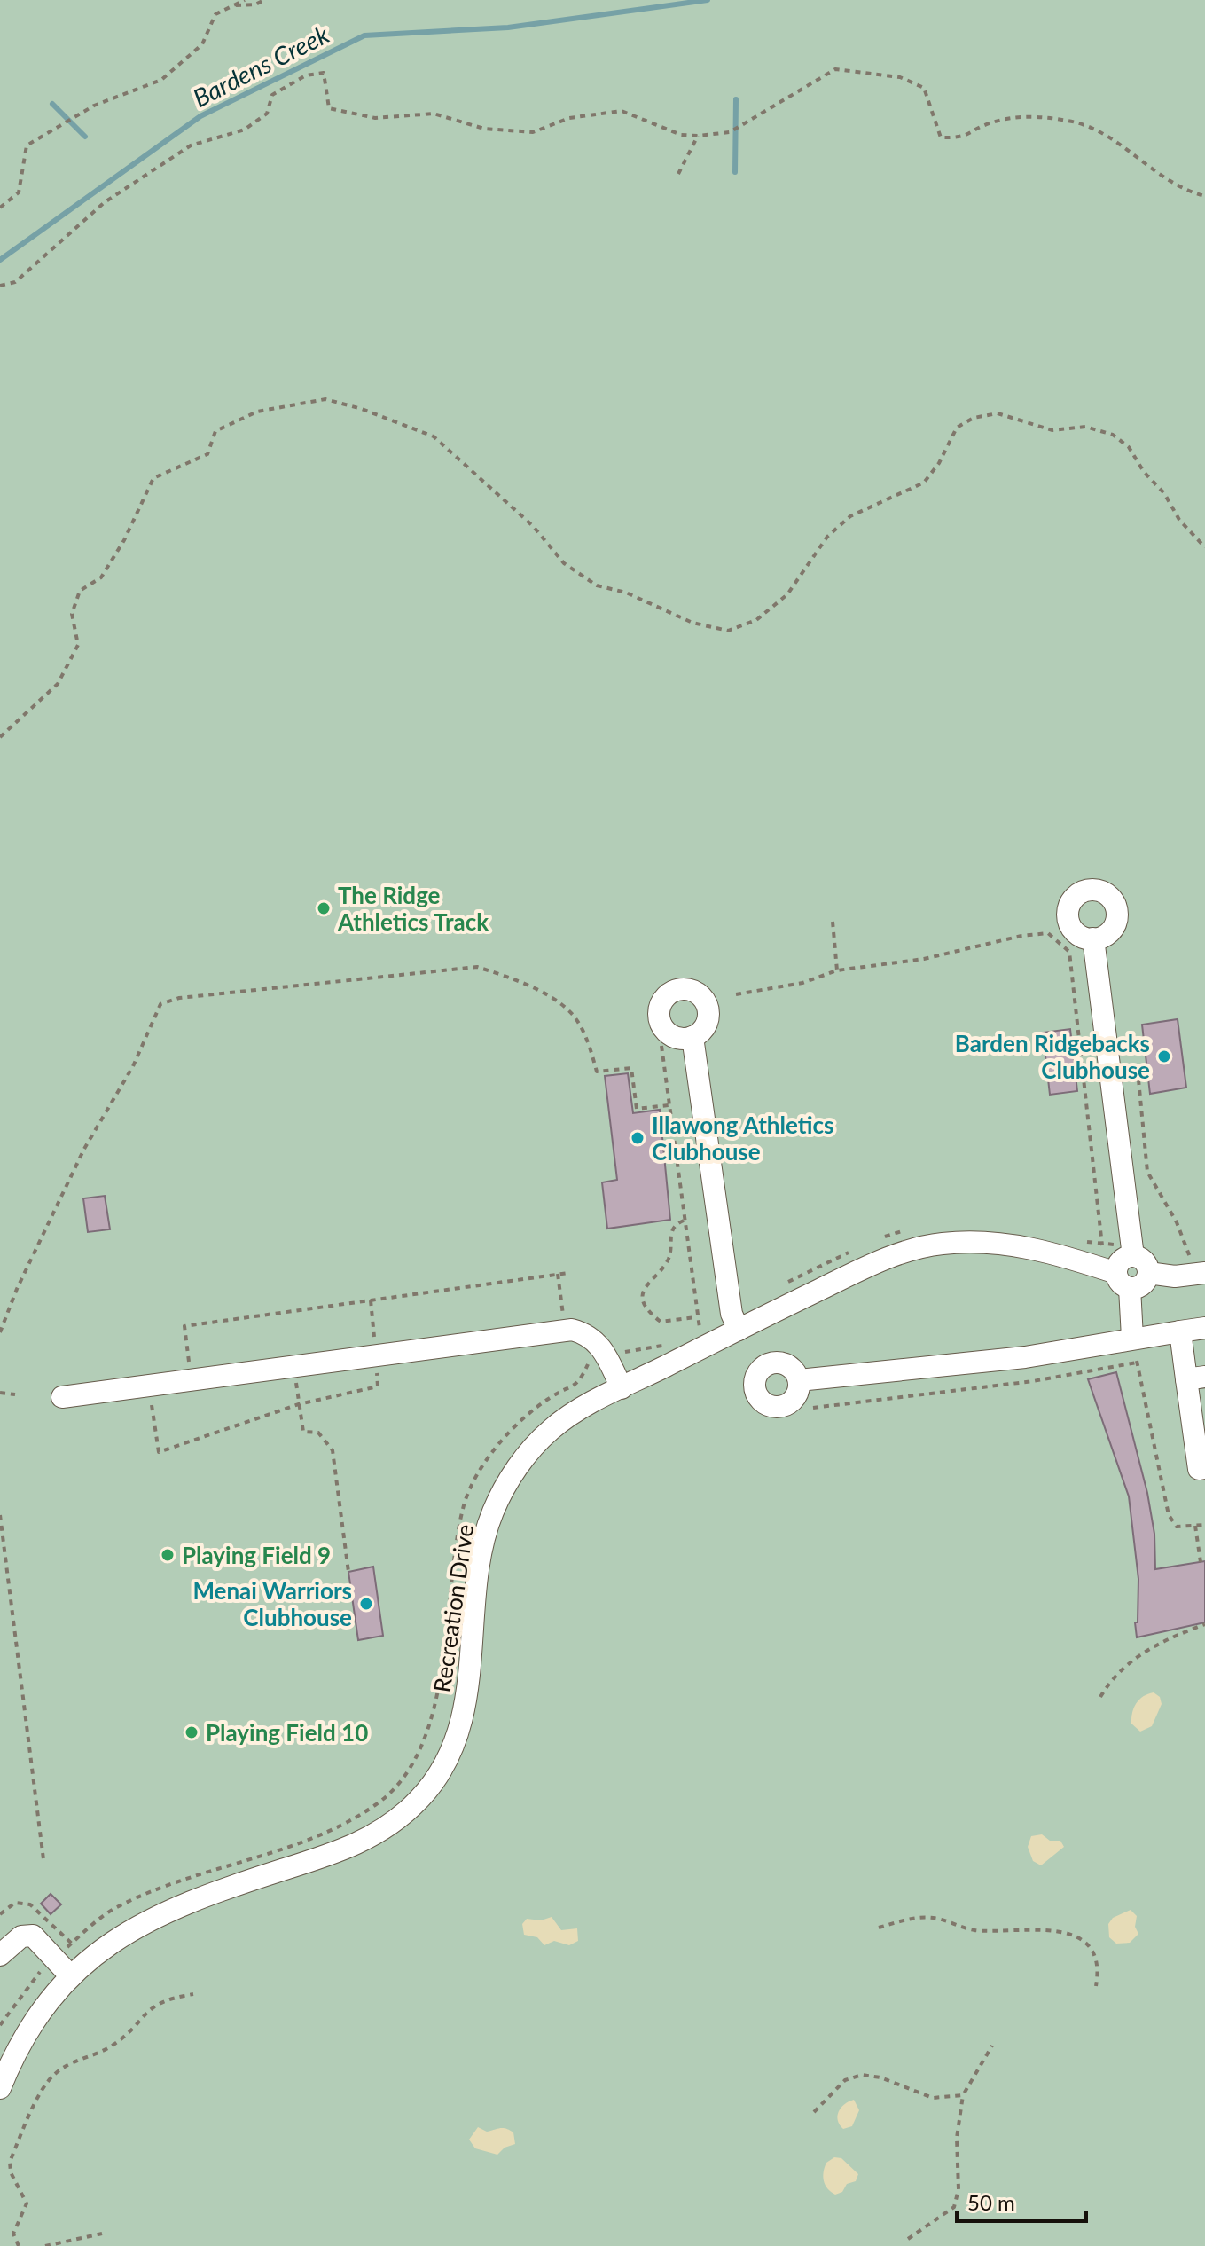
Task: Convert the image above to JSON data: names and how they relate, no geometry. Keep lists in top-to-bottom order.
{
  "streets": {
    "street": ["Recreation Drive"]
  },
  "water": ["Bardens Creek"],
  "places": [
    "The Ridge Athletics Track",
    "Barden Ridgebacks Clubhouse",
    "Illawong Athletics Clubhouse",
    "Playing Field 9",
    "Menai Warriors Clubhouse",
    "Playing Field 10"
  ],
  "scale_bar": "50 m"
}
